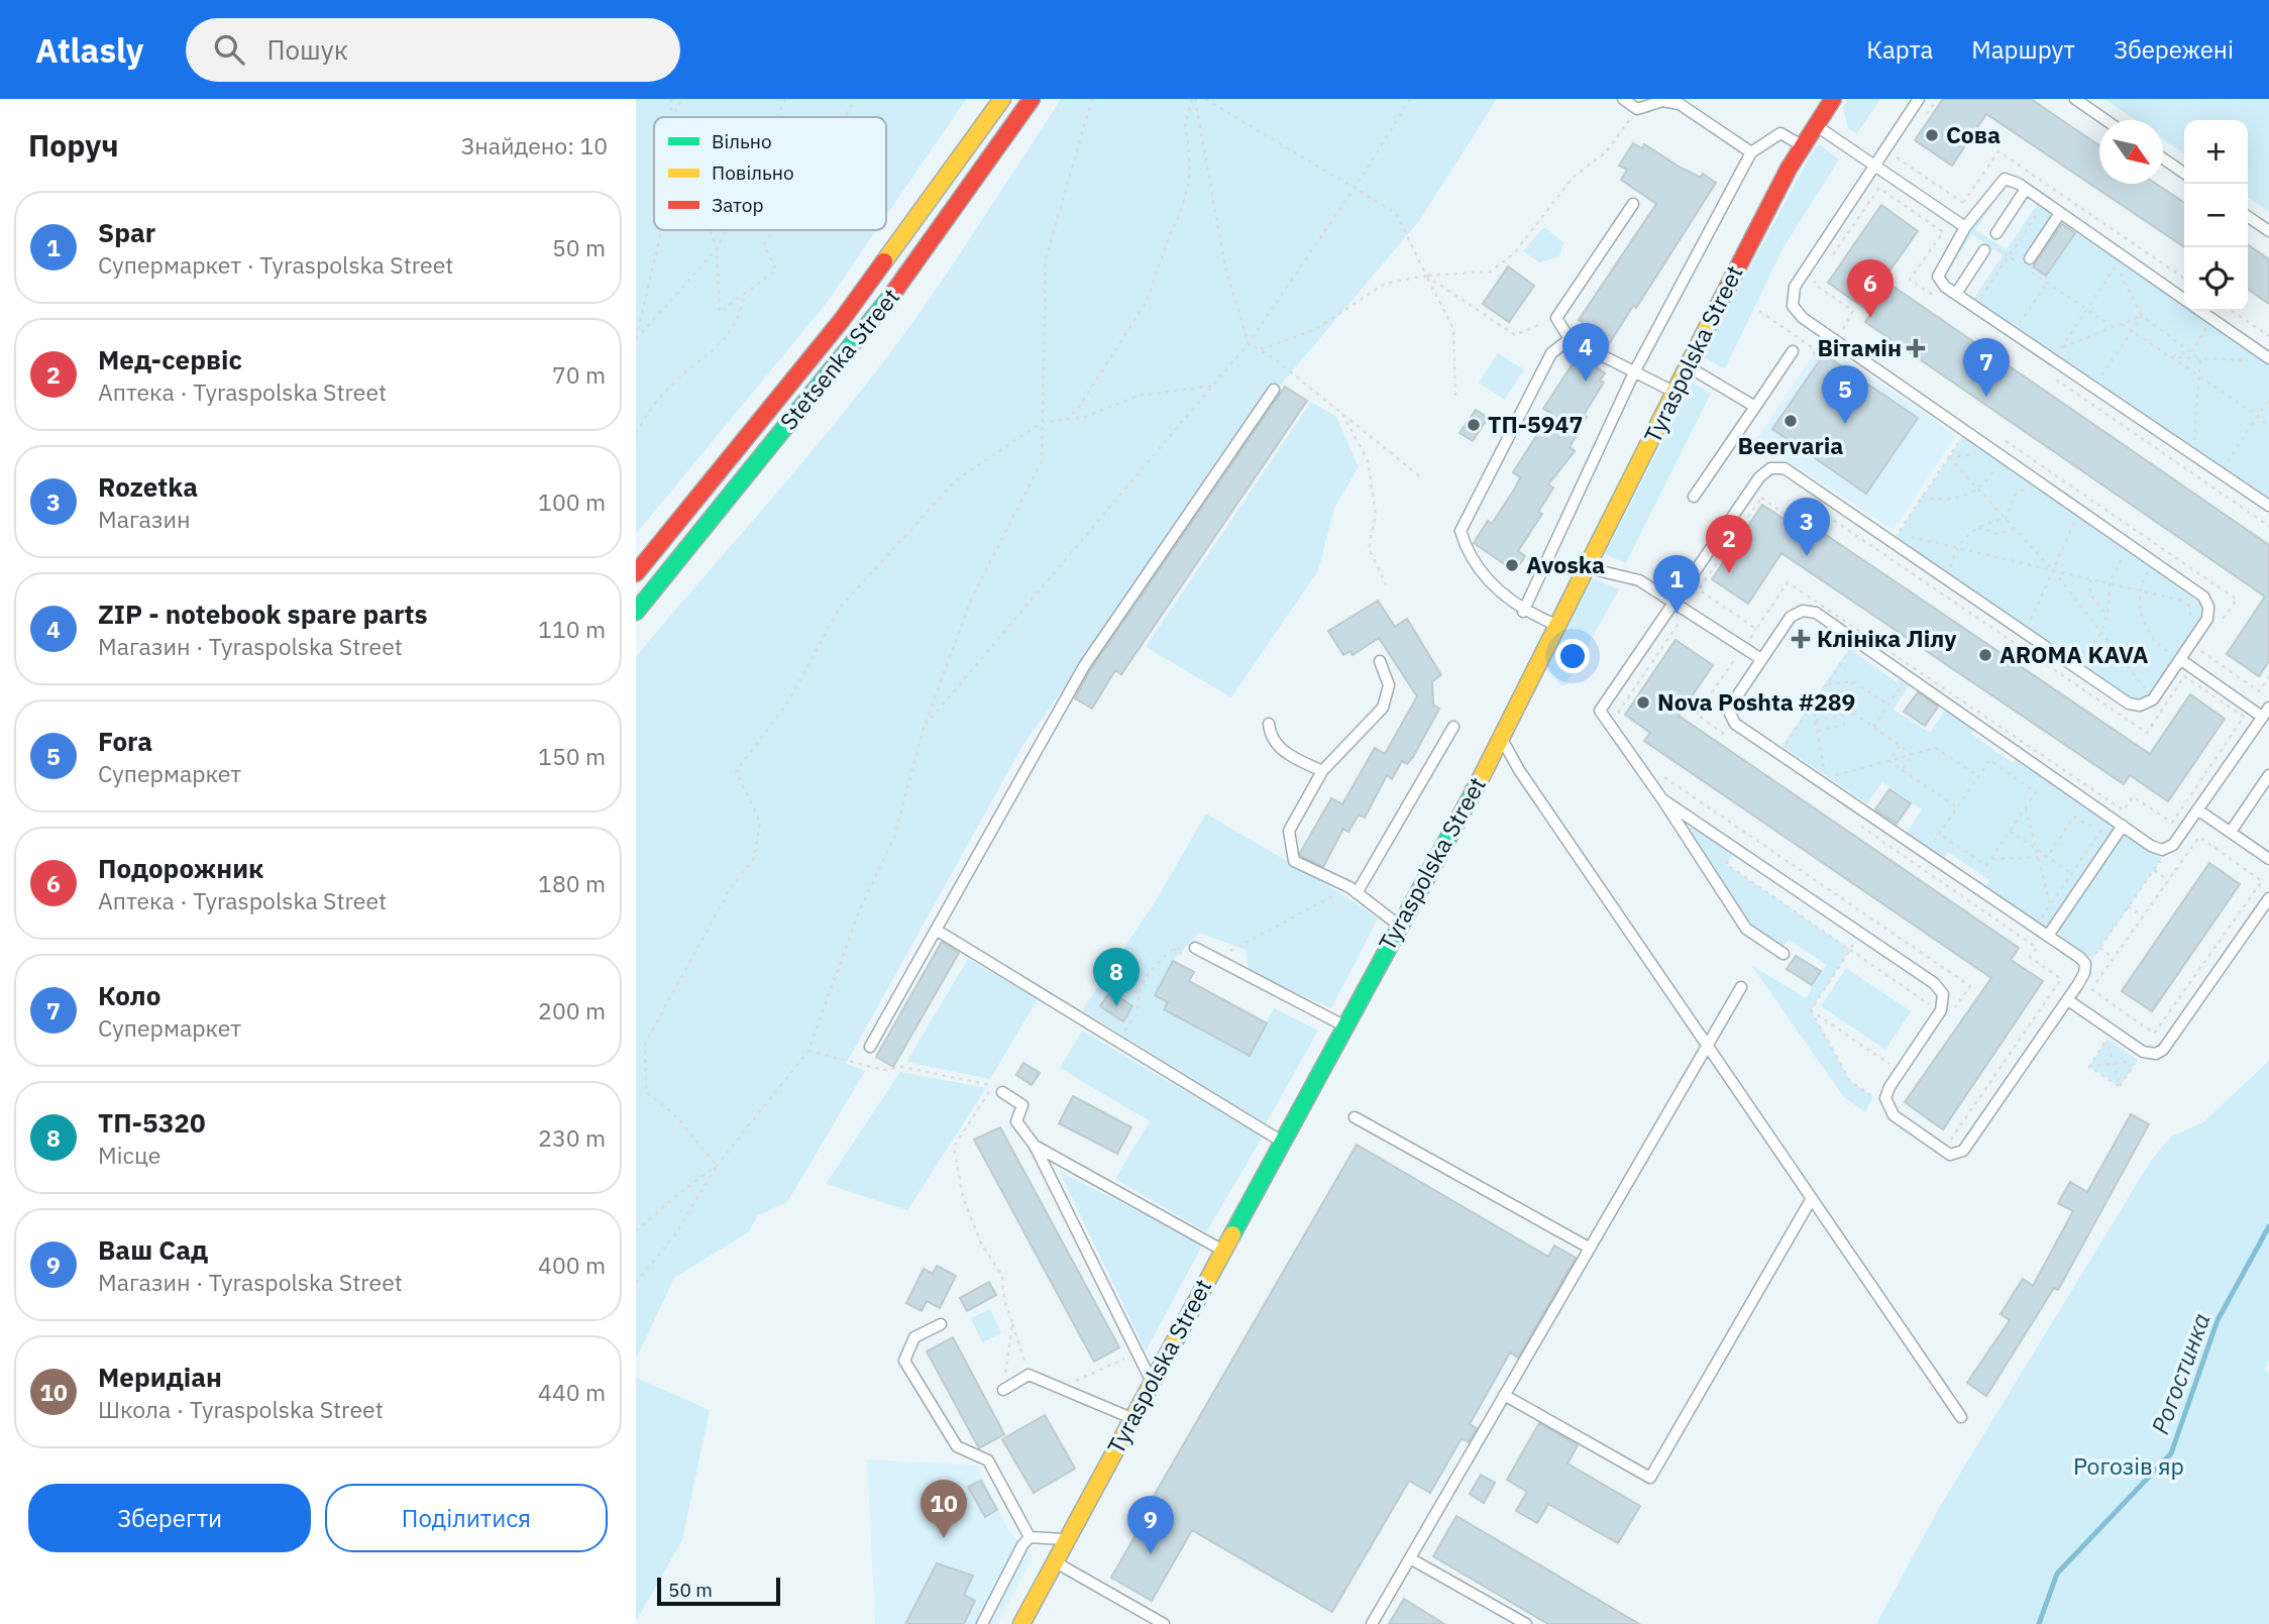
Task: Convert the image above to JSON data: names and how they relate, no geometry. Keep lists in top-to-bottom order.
{
  "streets": {
    "street": ["Tyraspolska Street", "Stetsenka Street"]
  },
  "water": ["Рогостинка"],
  "parks": ["Рогозів яр"],
  "places": {
    "other": [
      "Сова",
      "Beervaria",
      "ТП-5947",
      "Avoska",
      "AROMA KAVA",
      "Nova Poshta #289"
    ],
    "health": ["Вітамін", "Клініка Лілу"]
  },
  "legend": ["Вільно", "Повільно", "Затор"],
  "scale_bar": "50 m",
  "north": "bottom right",
  "page": {
    "header": "Atlasly",
    "search": "Пошук",
    "nav": ["Карта", "Маршрут", "Збережені"],
    "heading": ["Поруч", "Знайдено: 10"],
    "map_buttons": ["+", "−"],
    "list": [
      {
        "mark": "1",
        "name": "Spar",
        "note": "Супермаркет · Tyraspolska Street",
        "value": "50 m"
      },
      {
        "mark": "2",
        "name": "Мед-сервіс",
        "note": "Аптека · Tyraspolska Street",
        "value": "70 m"
      },
      {
        "mark": "3",
        "name": "Rozetka",
        "note": "Магазин",
        "value": "100 m"
      },
      {
        "mark": "4",
        "name": "ZIP - notebook spare parts",
        "note": "Магазин · Tyraspolska Street",
        "value": "110 m"
      },
      {
        "mark": "5",
        "name": "Fora",
        "note": "Супермаркет",
        "value": "150 m"
      },
      {
        "mark": "6",
        "name": "Подорожник",
        "note": "Аптека · Tyraspolska Street",
        "value": "180 m"
      },
      {
        "mark": "7",
        "name": "Коло",
        "note": "Супермаркет",
        "value": "200 m"
      },
      {
        "mark": "8",
        "name": "ТП-5320",
        "note": "Місце",
        "value": "230 m"
      },
      {
        "mark": "9",
        "name": "Ваш Сад",
        "note": "Магазин · Tyraspolska Street",
        "value": "400 m"
      },
      {
        "mark": "10",
        "name": "Меридіан",
        "note": "Школа · Tyraspolska Street",
        "value": "440 m"
      }
    ],
    "pins": [
      "6",
      "4",
      "7",
      "5",
      "3",
      "2",
      "1",
      "8",
      "10",
      "9"
    ],
    "buttons": ["Зберегти", "Поділитися"],
    "scale": "50 m"
  }
}
